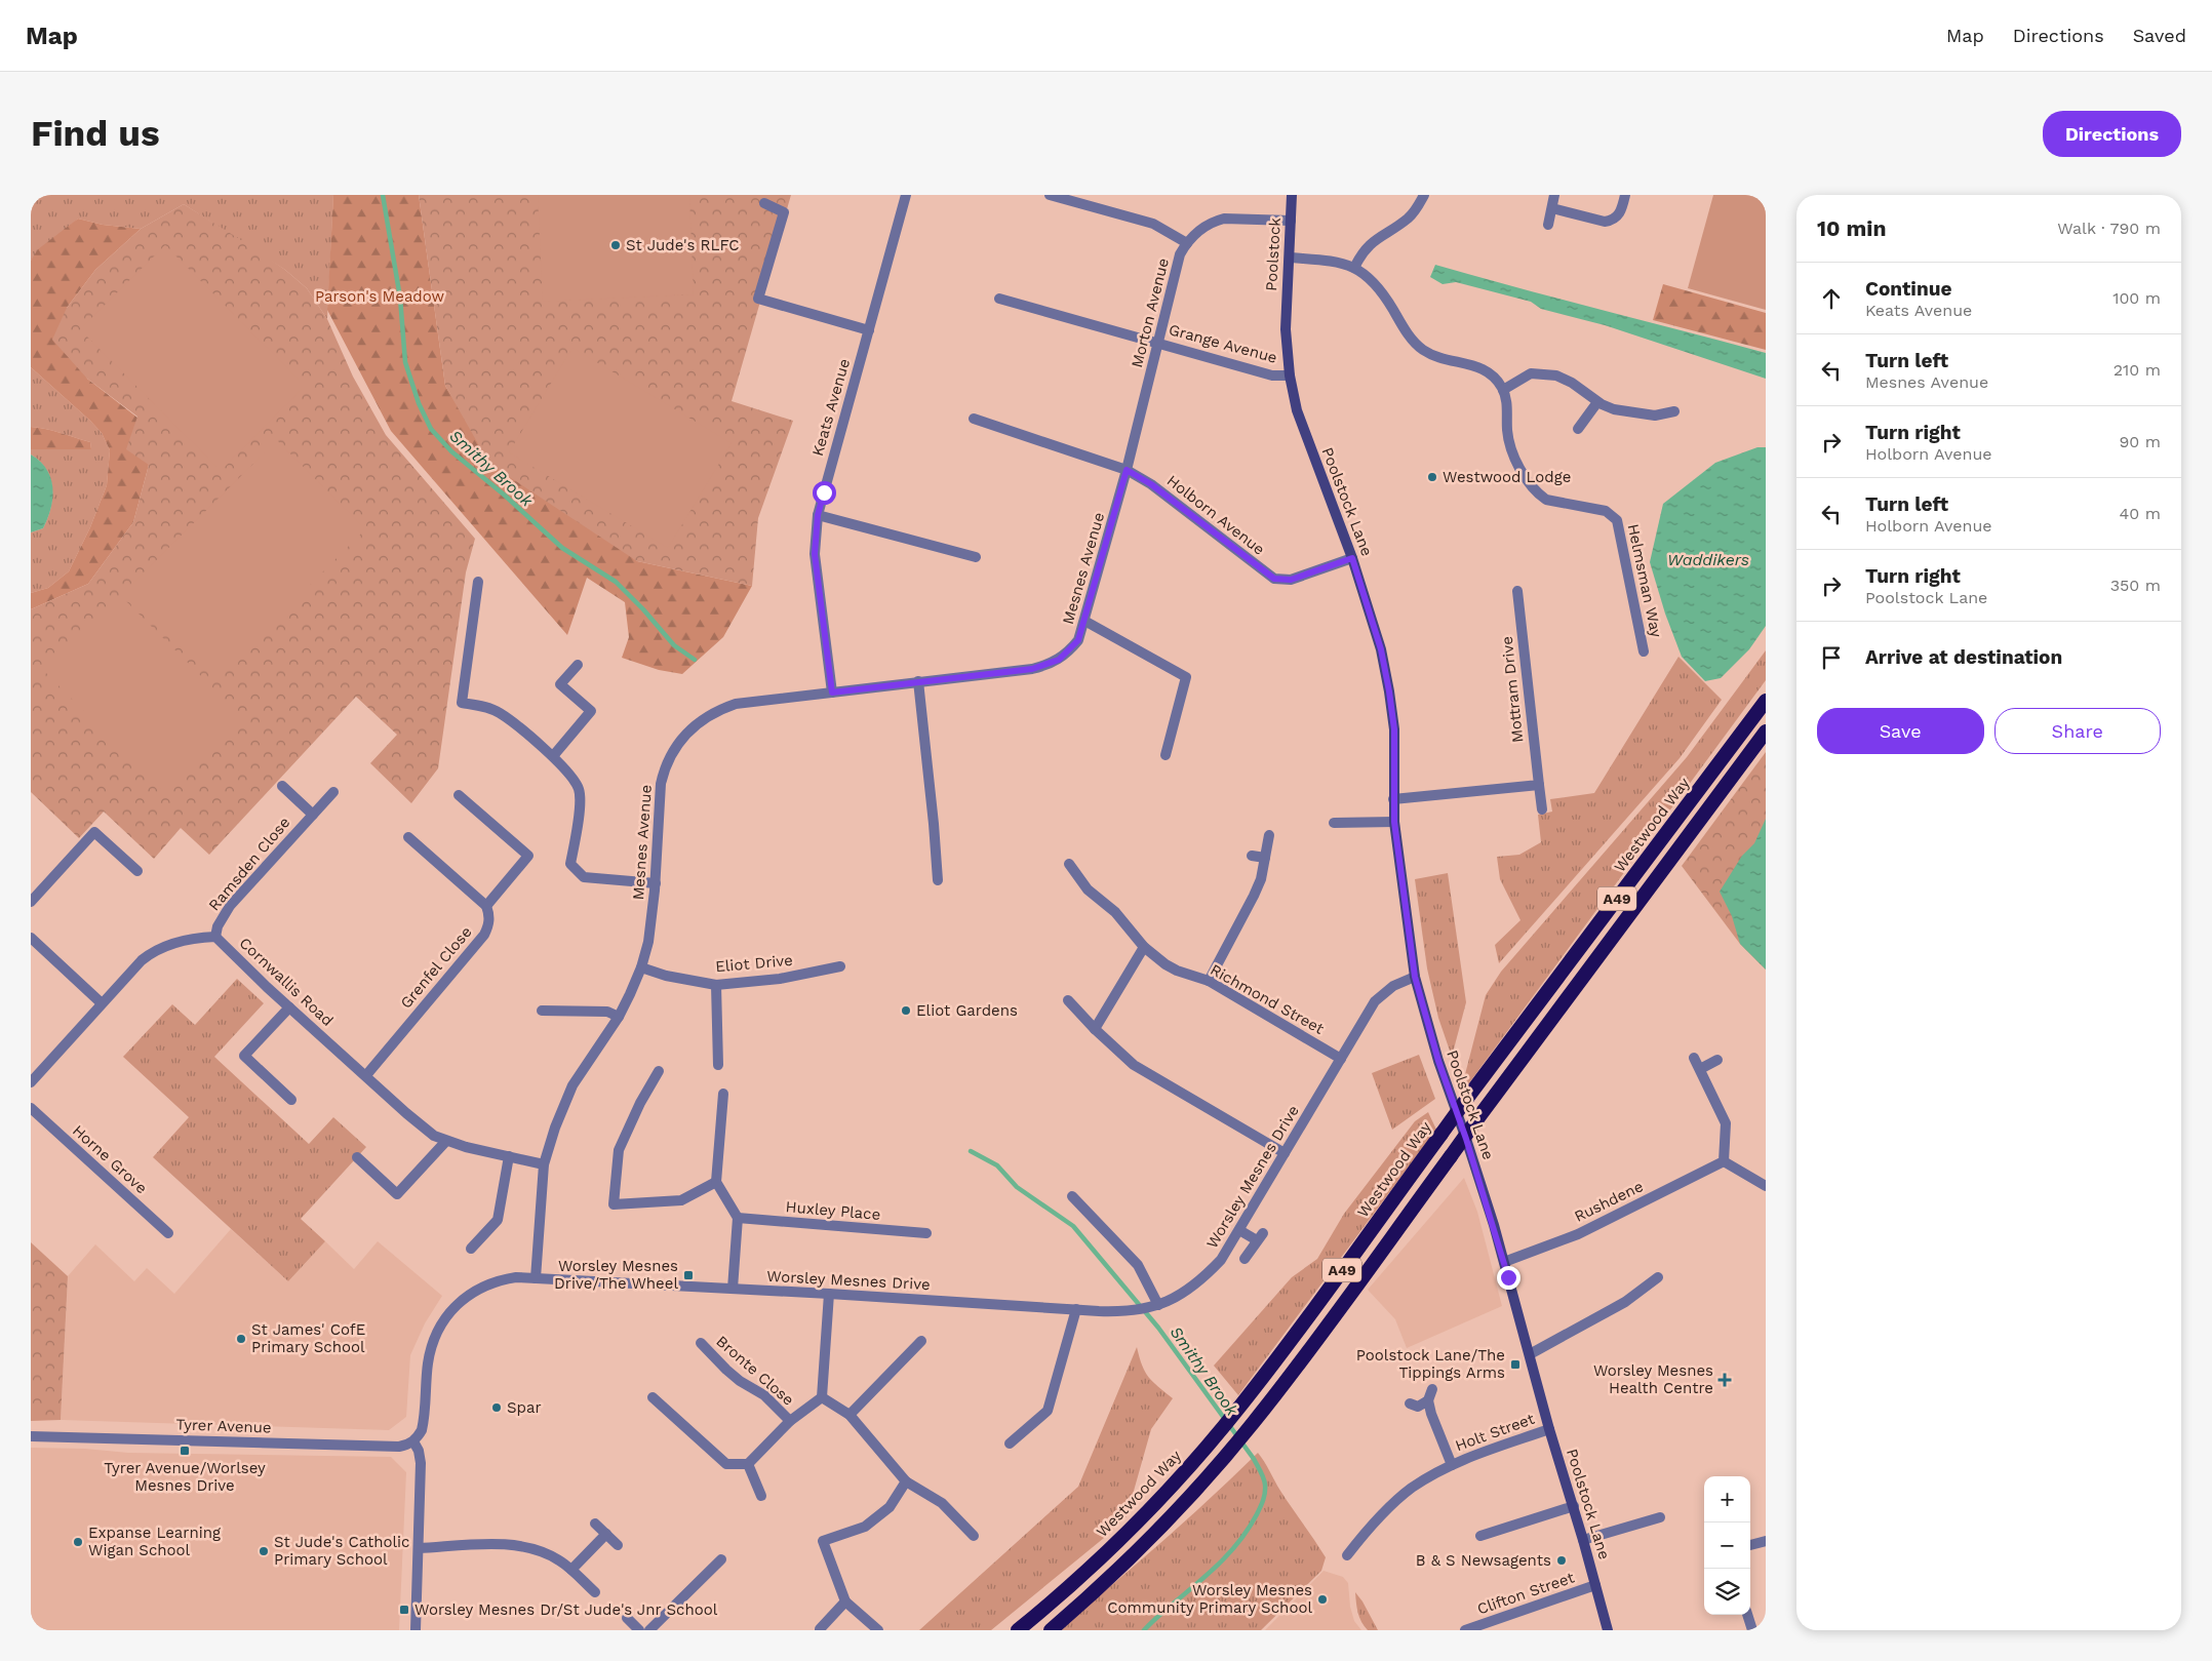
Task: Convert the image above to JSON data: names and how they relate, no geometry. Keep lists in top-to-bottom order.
{
  "streets": {
    "highway": ["Westwood Way", "A49"],
    "main road": ["Poolstock", "Poolstock Lane"],
    "street": [
      "Morton Avenue",
      "Grange Avenue",
      "Keats Avenue",
      "Holborn Avenue",
      "Mesnes Avenue",
      "Helmsman Way",
      "Mottram Drive",
      "Ramsden Close",
      "Eliot Drive",
      "Grenfel Close",
      "Cornwallis Road",
      "Richmond Street",
      "Horne Grove",
      "Worsley Mesnes Drive",
      "Rushdene",
      "Huxley Place",
      "Bronte Close",
      "Tyrer Avenue",
      "Holt Street",
      "Clifton Street"
    ]
  },
  "crossings": [
    ["Poolstock", "Morton Avenue"],
    ["Poolstock", "Poolstock Lane"],
    ["Poolstock", "Helmsman Way"],
    ["Morton Avenue", "Grange Avenue"],
    ["Morton Avenue", "Holborn Avenue"],
    ["Morton Avenue", "Mesnes Avenue"],
    ["Grange Avenue", "Poolstock Lane"],
    ["Keats Avenue", "Mesnes Avenue"],
    ["Poolstock Lane", "Holborn Avenue"],
    ["Poolstock Lane", "Worsley Mesnes Drive"],
    ["Poolstock Lane", "Rushdene"],
    ["Poolstock Lane", "Holt Street"],
    ["Poolstock Lane", "Clifton Street"],
    ["Holborn Avenue", "Mesnes Avenue"],
    ["Mesnes Avenue", "Eliot Drive"],
    ["Mesnes Avenue", "Cornwallis Road"],
    ["Mesnes Avenue", "Worsley Mesnes Drive"],
    ["Ramsden Close", "Cornwallis Road"],
    ["Grenfel Close", "Cornwallis Road"],
    ["Richmond Street", "Worsley Mesnes Drive"],
    ["Worsley Mesnes Drive", "Tyrer Avenue"]
  ],
  "water": ["Smithy Brook", "Waddikers"],
  "parks": ["Parson's Meadow"],
  "places": {
    "other": [
      "St Jude's RLFC",
      "Westwood Lodge",
      "Eliot Gardens",
      "St James' CofE Primary School",
      "Spar",
      "Expanse Learning Wigan School",
      "St Jude's Catholic Primary School",
      "B & S Newsagents",
      "Worsley Mesnes Community Primary School"
    ],
    "transit": [
      "Worsley Mesnes Drive/The Wheel",
      "Poolstock Lane/The Tippings Arms",
      "Tyrer Avenue/Worlsey Mesnes Drive",
      "Worsley Mesnes Dr/St Jude's Jnr School"
    ],
    "health": ["Worsley Mesnes Health Centre"]
  },
  "page": {
    "header": "Map",
    "nav": ["Map", "Directions", "Saved"],
    "buttons": [
      "Directions",
      ["Save", "Share"]
    ],
    "title": "Find us",
    "heading": ["10 min", "Walk · 790 m"],
    "list": [
      ["Continue", "Keats Avenue", "100 m"],
      ["Turn left", "Mesnes Avenue", "210 m"],
      ["Turn right", "Holborn Avenue", "90 m"],
      ["Turn left", "Holborn Avenue", "40 m"],
      ["Turn right", "Poolstock Lane", "350 m"],
      "Arrive at destination"
    ],
    "map_buttons": ["+", "−"]
  }
}
